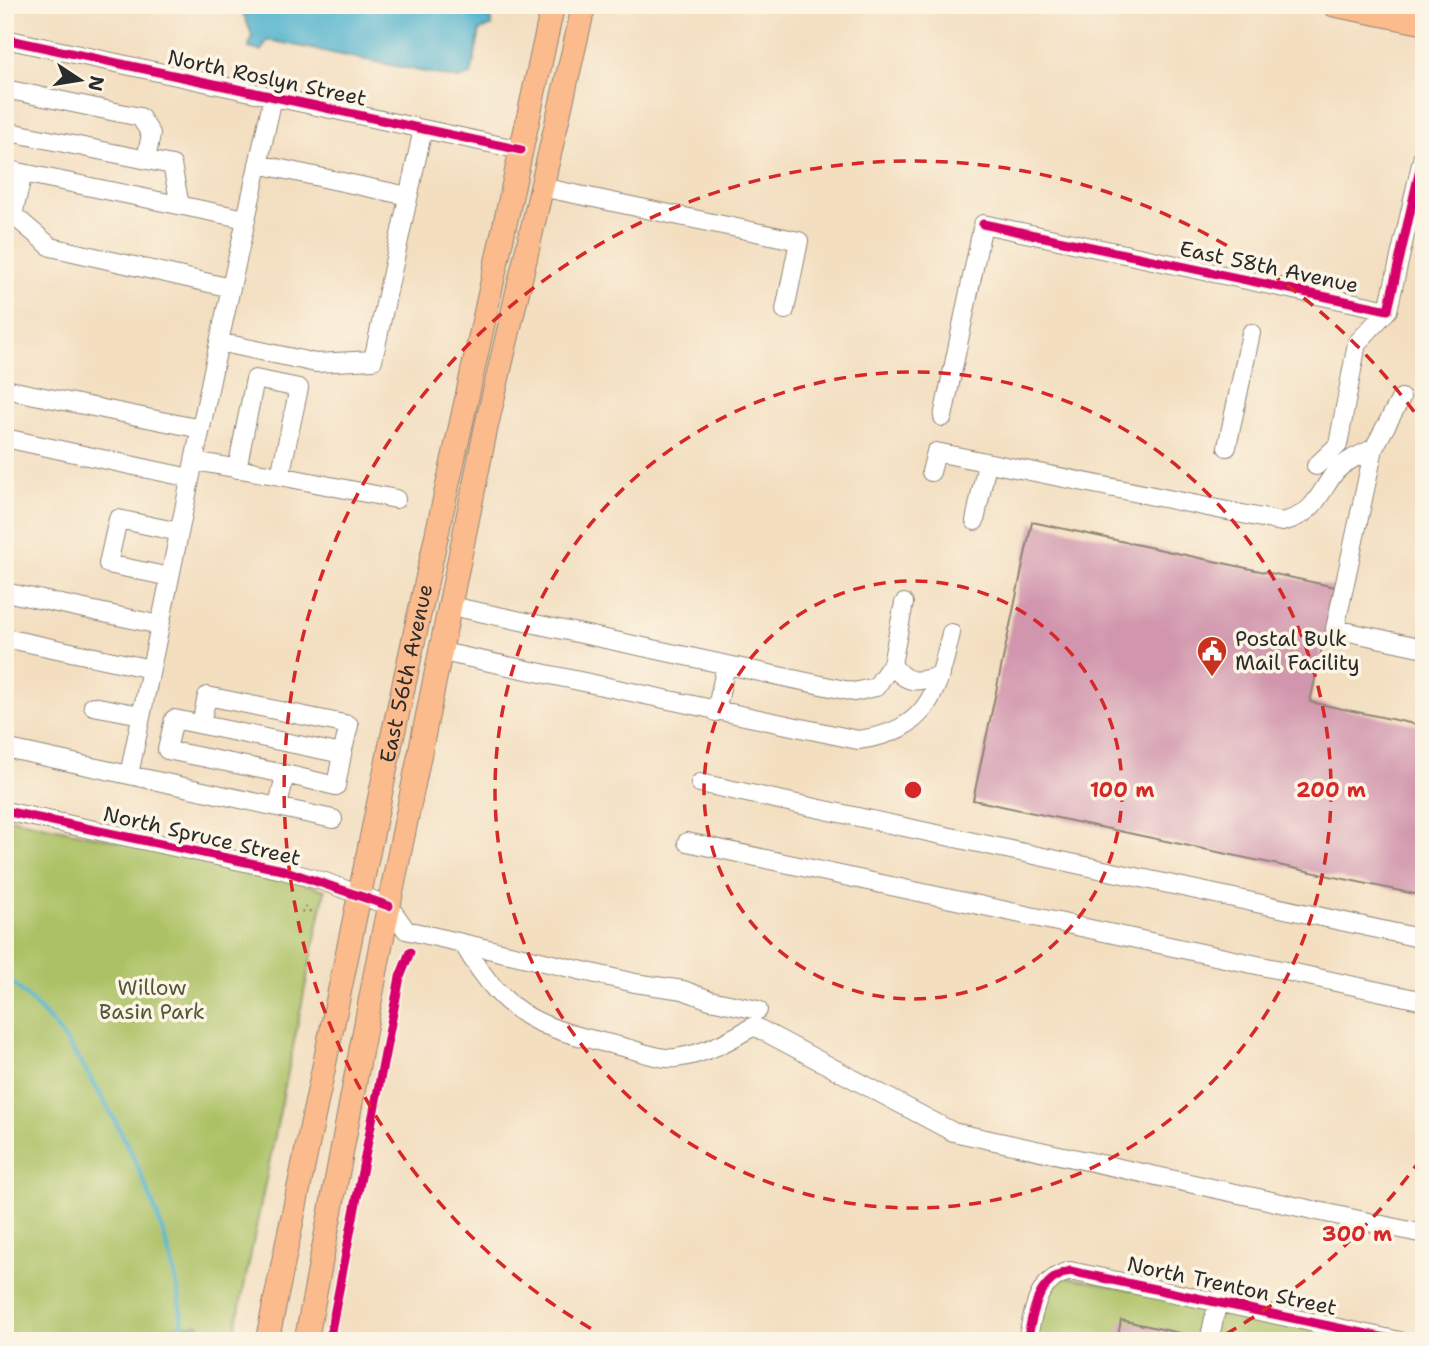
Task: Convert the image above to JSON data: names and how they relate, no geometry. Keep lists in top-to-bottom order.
{
  "streets": {
    "main road": ["East 56th Avenue"],
    "street": [
      "North Roslyn Street",
      "East 58th Avenue",
      "North Spruce Street",
      "North Trenton Street"
    ]
  },
  "crossings": [
    ["North Roslyn Street", "East 56th Avenue"],
    ["East 56th Avenue", "North Spruce Street"]
  ],
  "parks": ["Willow Basin Park"],
  "places": {
    "public building": ["Postal Bulk Mail Facility"]
  },
  "north": "right",
  "rings": ["100 m", "200 m", "300 m"]
}
